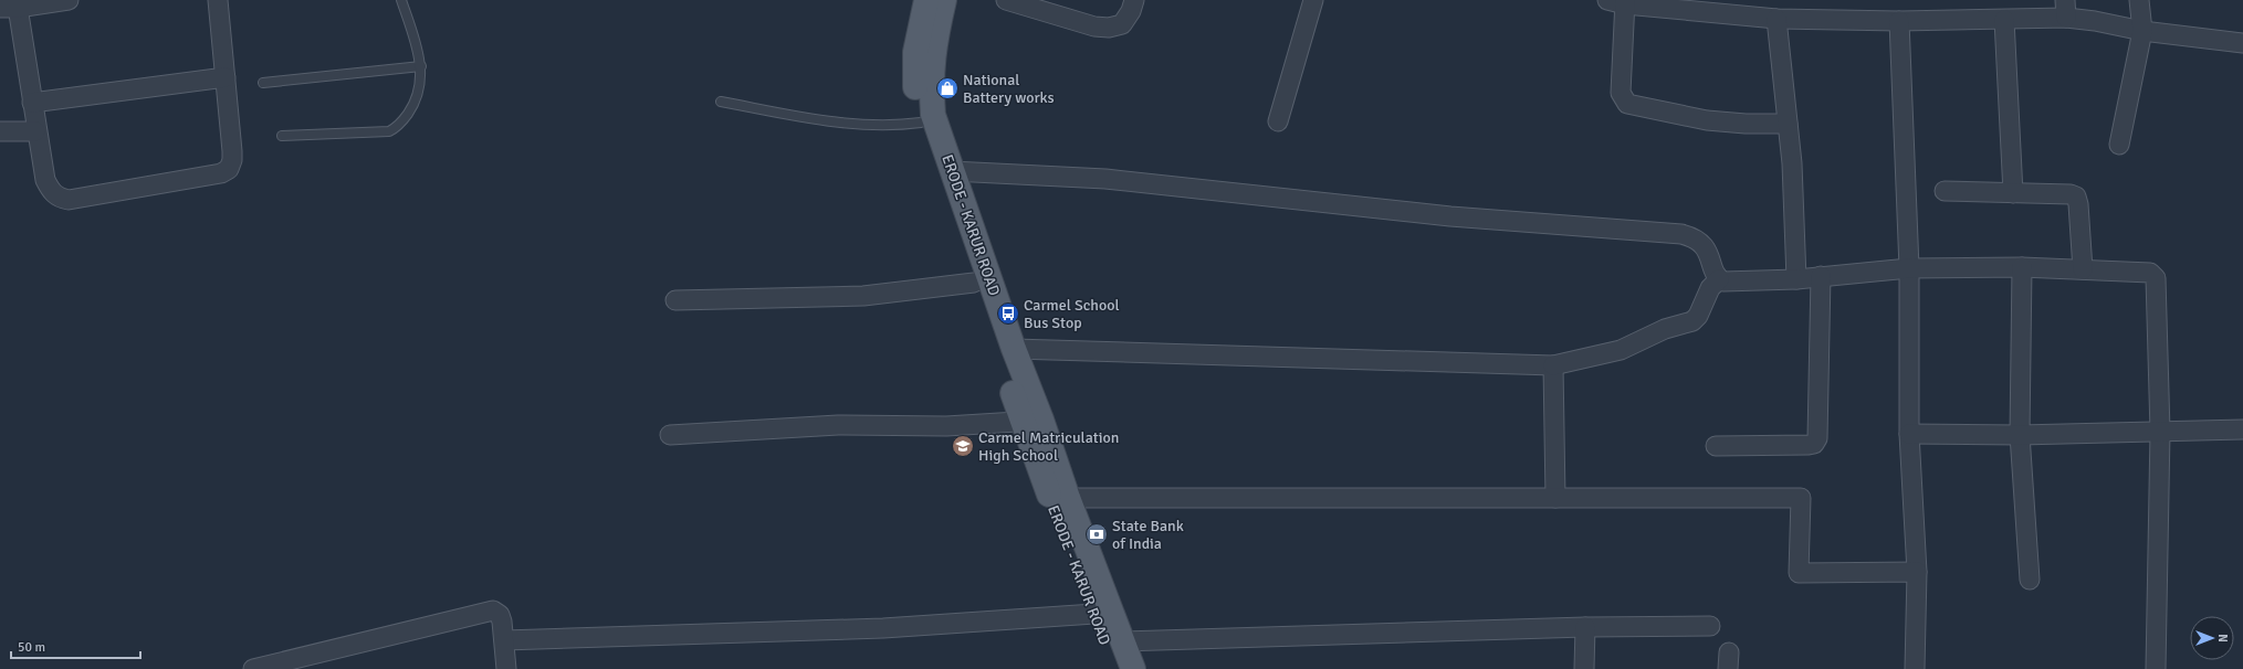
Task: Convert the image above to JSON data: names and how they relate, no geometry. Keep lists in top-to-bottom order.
{
  "streets": {
    "main road": ["ERODE - KARUR ROAD"]
  },
  "places": {
    "shop": ["National Battery works"],
    "bus stop": ["Carmel School Bus Stop"],
    "school or university": ["Carmel Matriculation High School"],
    "bank": ["State Bank of India"]
  },
  "scale_bar": "50 m",
  "north": "right"
}
